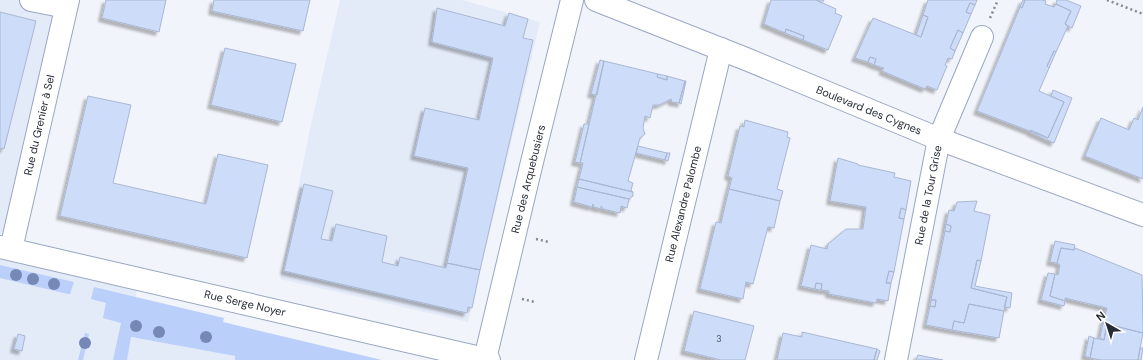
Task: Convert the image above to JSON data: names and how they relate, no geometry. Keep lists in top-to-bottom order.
{
  "streets": {
    "street": [
      "Boulevard des Cygnes",
      "Rue du Grenier à Sel",
      "Rue des Arquebusiers",
      "Rue de la Tour Grise",
      "Rue Alexandre Palombe",
      "Rue Serge Noyer"
    ]
  },
  "crossings": [
    ["Boulevard des Cygnes", "Rue de la Tour Grise"],
    ["Boulevard des Cygnes", "Rue Alexandre Palombe"],
    ["Rue du Grenier à Sel", "Rue Serge Noyer"],
    ["Rue des Arquebusiers", "Rue Serge Noyer"]
  ],
  "house_numbers": ["3"],
  "north": "top left"
}
